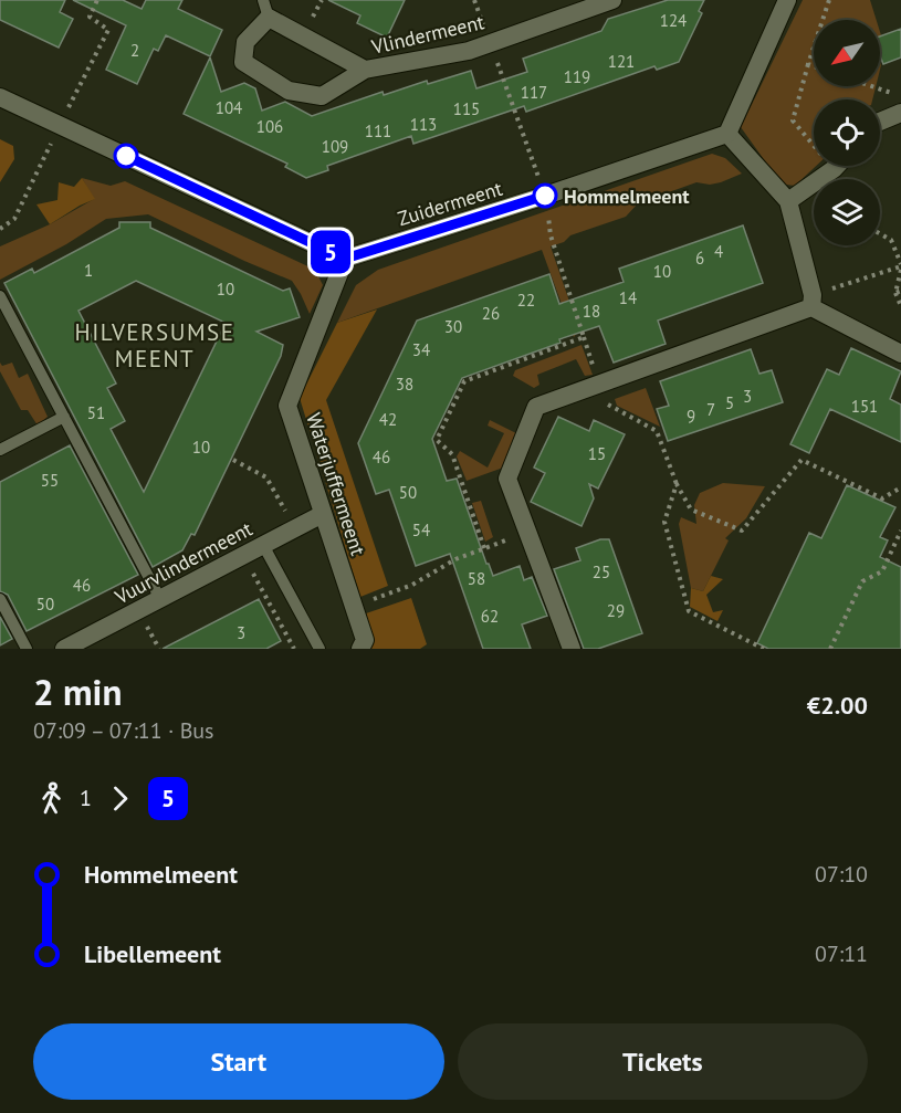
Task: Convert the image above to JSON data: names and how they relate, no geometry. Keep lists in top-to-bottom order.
{
  "streets": {
    "street": [
      "Vlindermeent",
      "Zuidermeent",
      "Waterjuffermeent",
      "Vuurvlindermeent"
    ]
  },
  "crossings": [
    ["Zuidermeent", "Waterjuffermeent"],
    ["Waterjuffermeent", "Vuurvlindermeent"]
  ],
  "districts": ["HILVERSUMSE MEENT"],
  "places": ["Hommelmeent"],
  "lines": ["bus line 5"],
  "house_numbers": [
    "124",
    "2",
    "121",
    "119",
    "117",
    "104",
    "115",
    "113",
    "106",
    "111",
    "109",
    "4",
    "6",
    "1",
    "10",
    "10",
    "14",
    "22",
    "18",
    "26",
    "30",
    "34",
    "38",
    "3",
    "5",
    "151",
    "7",
    "51",
    "9",
    "42",
    "10",
    "15",
    "46",
    "55",
    "50",
    "54",
    "25",
    "58",
    "46",
    "50",
    "29",
    "62",
    "3"
  ],
  "north": "bottom left",
  "page": {
    "on_map": "5",
    "heading": ["2 min", "07:09 – 07:11 · Bus", "€2.00"],
    "legs": ["1", "5"],
    "list": [
      {
        "name": "Hommelmeent",
        "value": "07:10"
      },
      {
        "name": "Libellemeent",
        "value": "07:11"
      }
    ],
    "buttons": ["Start", "Tickets"]
  }
}
